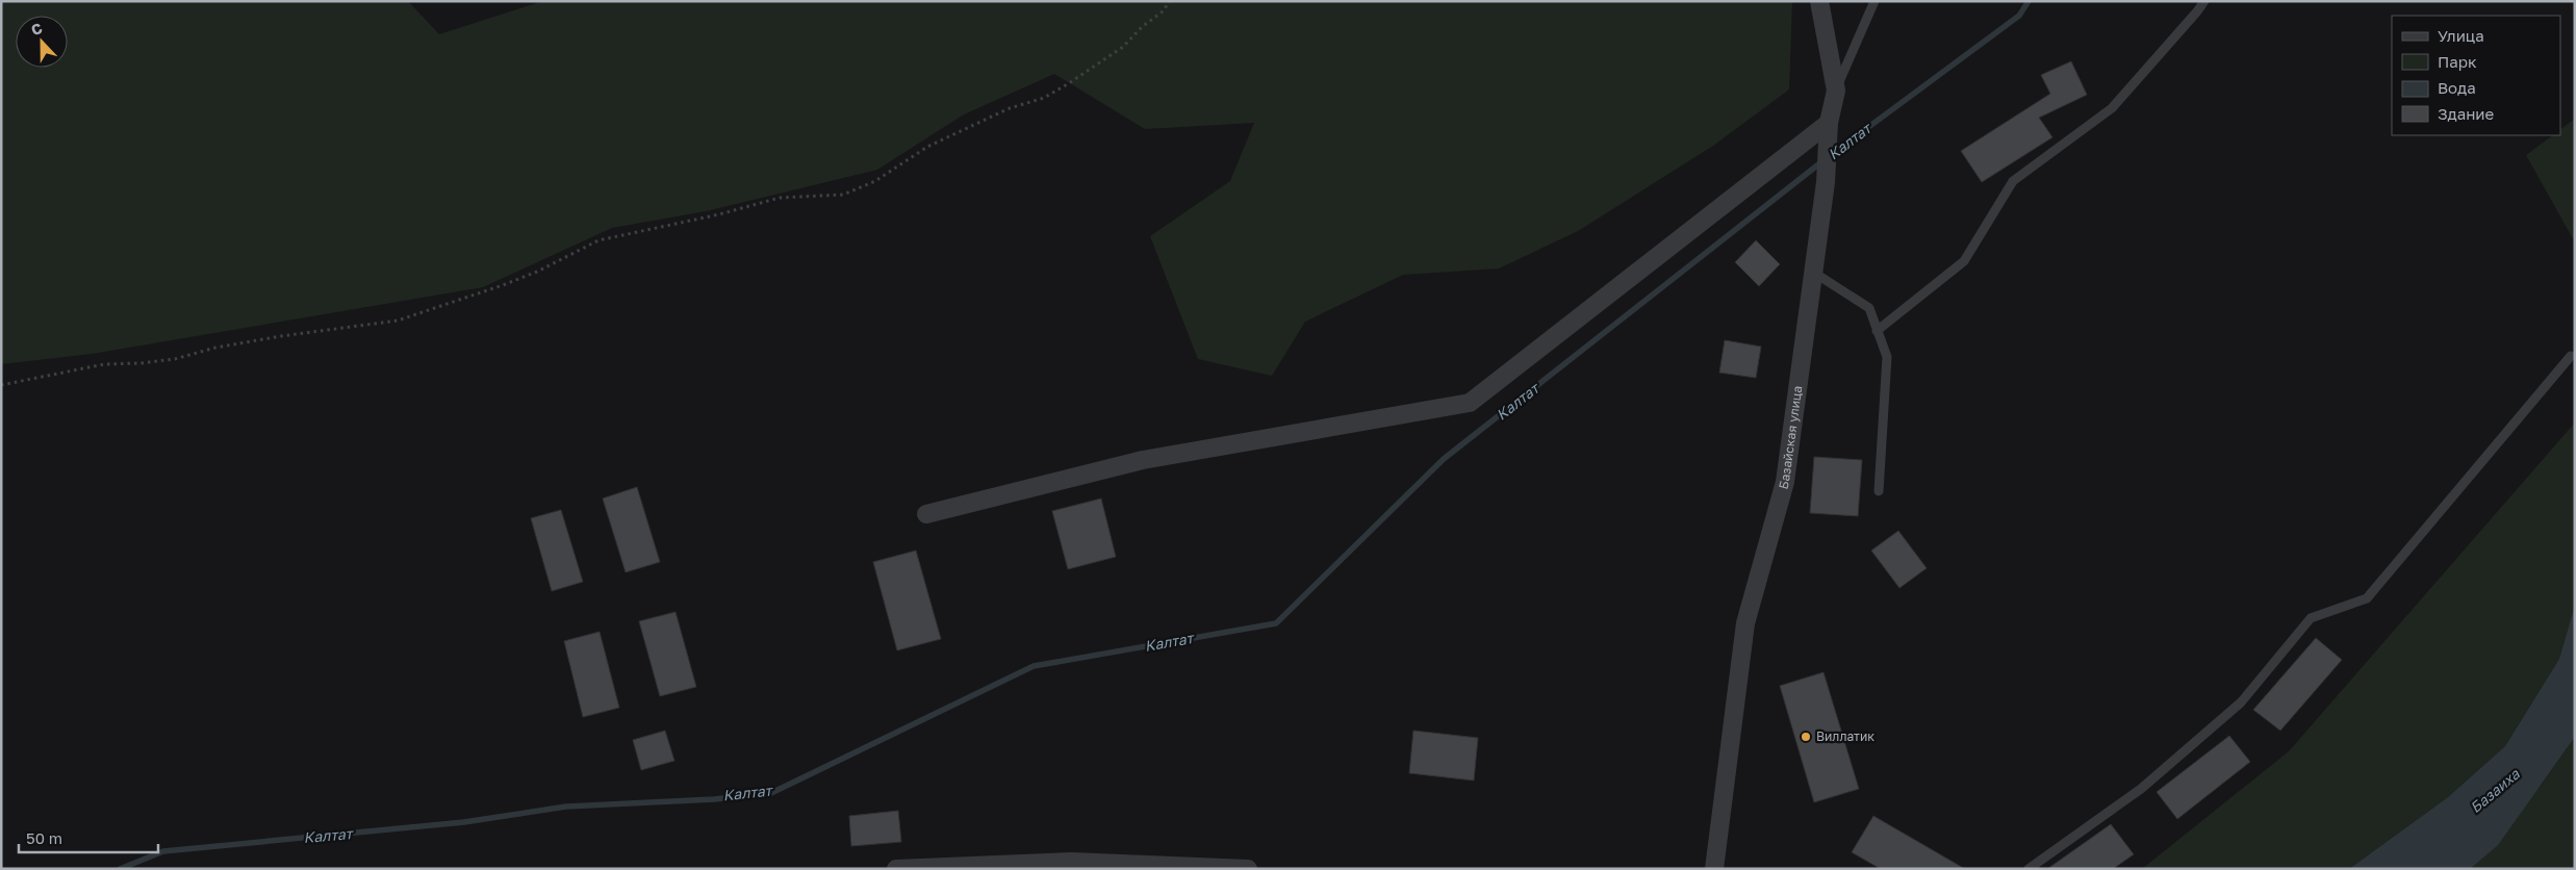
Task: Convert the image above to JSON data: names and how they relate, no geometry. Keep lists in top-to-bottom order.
{
  "streets": {
    "street": ["Базайская улица"]
  },
  "water": ["Калтат", "Базаиха"],
  "places": ["Виллатик"],
  "legend": [
    "Улица",
    "Парк",
    "Вода",
    "Здание"
  ],
  "scale_bar": "50 m",
  "north": "top"
}
